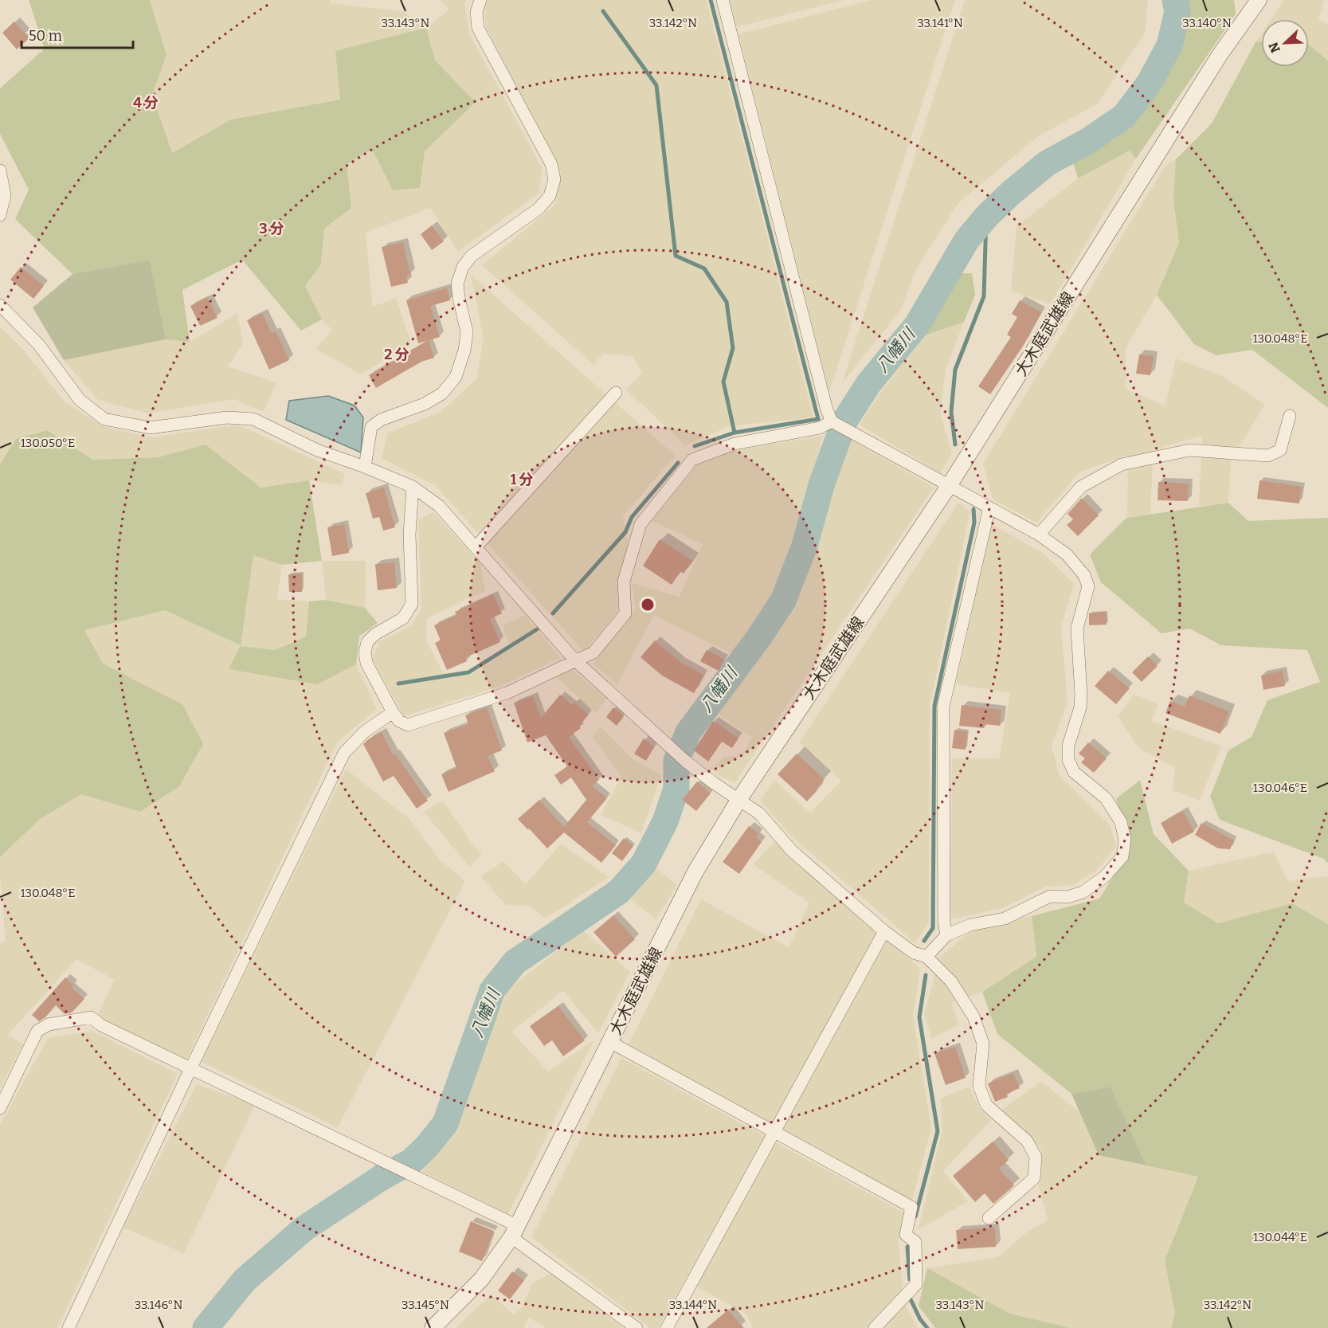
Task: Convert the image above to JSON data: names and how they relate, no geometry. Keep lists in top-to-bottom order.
{
  "streets": {
    "main road": ["大木庭武雄線"]
  },
  "water": ["八幡川"],
  "scale_bar": "50 m",
  "north": "bottom left",
  "coordinates": [
    "33.143°N",
    "33.142°N",
    "33.141°N",
    "33.140°N",
    "130.048°E",
    "130.050°E",
    "130.046°E",
    "130.044°E",
    "33.146°N",
    "33.145°N",
    "33.144°N"
  ],
  "rings": [
    "4 分",
    "3 分",
    "2 分",
    "1 分"
  ]
}
